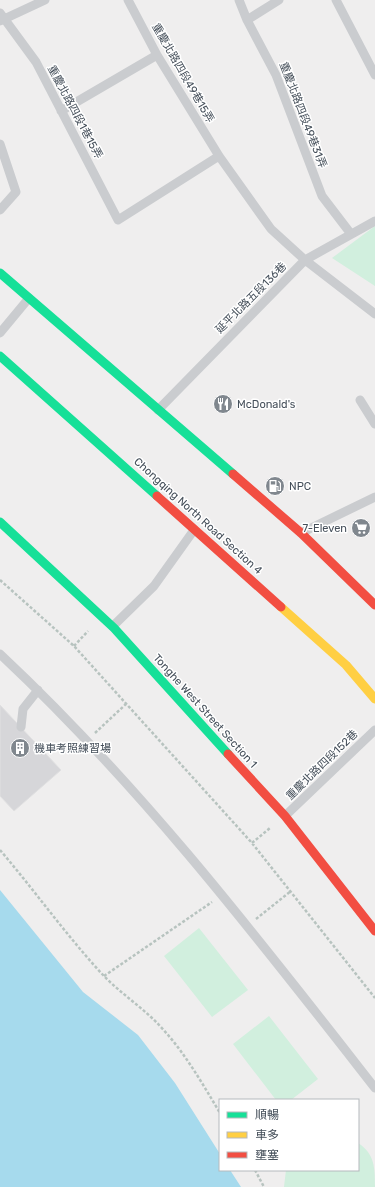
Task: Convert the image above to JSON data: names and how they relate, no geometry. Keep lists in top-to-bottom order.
{
  "streets": {
    "main road": ["Chongqing North Road Section 4", "Tonghe West Street Section 1"],
    "lane": [
      "重慶北路四段49巷15弄",
      "重慶北路四段1巷15弄",
      "重慶北路四段49巷31弄",
      "延平北路五段136巷",
      "重慶北路四段152巷"
    ]
  },
  "crossings": [
    ["重慶北路四段49巷15弄", "重慶北路四段1巷15弄"],
    ["重慶北路四段49巷15弄", "延平北路五段136巷"],
    ["重慶北路四段49巷31弄", "延平北路五段136巷"],
    ["Tonghe West Street Section 1", "重慶北路四段152巷"]
  ],
  "places": {
    "restaurant": ["McDonald's"],
    "fuel station": ["NPC"],
    "supermarket": ["7-Eleven"],
    "building": ["機車考照練習場"]
  },
  "legend": ["順暢", "車多", "壅塞"]
}
